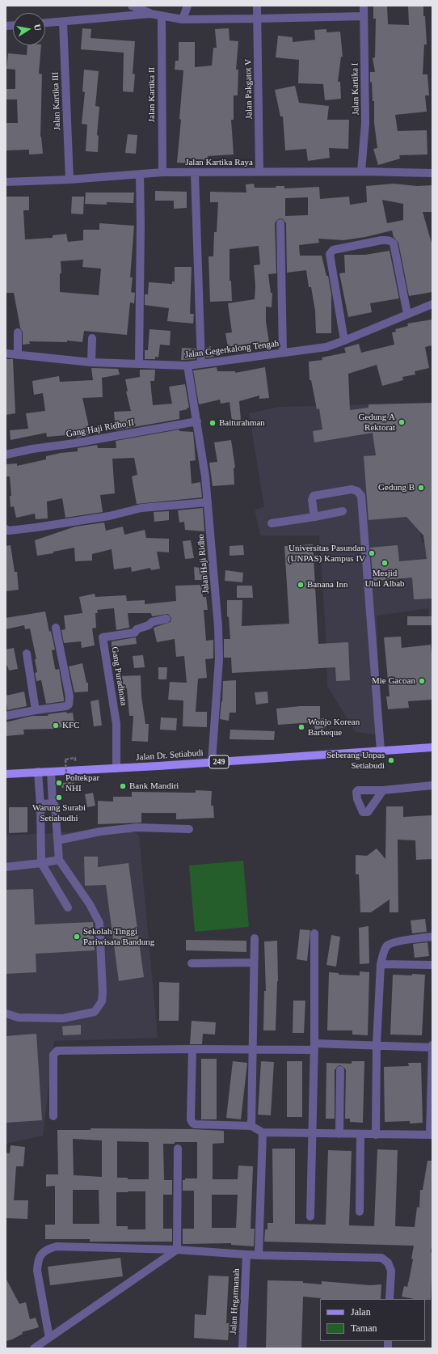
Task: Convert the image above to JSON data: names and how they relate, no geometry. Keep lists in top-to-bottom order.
{
  "streets": {
    "main road": ["Jalan Dr. Setiabudi", "249"],
    "street": [
      "Jalan Pakgatot V",
      "Jalan Kartika I",
      "Jalan Kartika II",
      "Jalan Kartika III",
      "Jalan Kartika Raya",
      "Jalan Gegerkalong Tengah",
      "Gang Haji Ridho II",
      "Jalan Haji Ridho",
      "Gang Puradinata",
      "Jalan Hegarmanah"
    ]
  },
  "crossings": [
    ["Jalan Pakgatot V", "Jalan Kartika Raya"],
    ["Jalan Kartika I", "Jalan Kartika Raya"],
    ["Jalan Kartika II", "Jalan Kartika Raya"],
    ["Jalan Kartika III", "Jalan Kartika Raya"],
    ["Jalan Gegerkalong Tengah", "Jalan Haji Ridho"],
    ["Gang Haji Ridho II", "Jalan Haji Ridho"],
    ["Jalan Haji Ridho", "Jalan Dr. Setiabudi"],
    ["Gang Puradinata", "Jalan Dr. Setiabudi"]
  ],
  "places": [
    "Gedung A Rektorat",
    "Baiturahman",
    "Gedung B",
    "Universitas Pasundan (UNPAS) Kampus IV",
    "Mesjid Ulul Albab",
    "Banana Inn",
    "Mie Gacoan",
    "KFC",
    "Wonjo Korean Barbeque",
    "Seberang Unpas Setiabudi",
    "Poltekpar NHI",
    "Bank Mandiri",
    "Warung Surabi Setiabudhi",
    "Sekolah Tinggi Pariwisata Bandung"
  ],
  "legend": ["Jalan", "Taman"],
  "north": "right"
}
